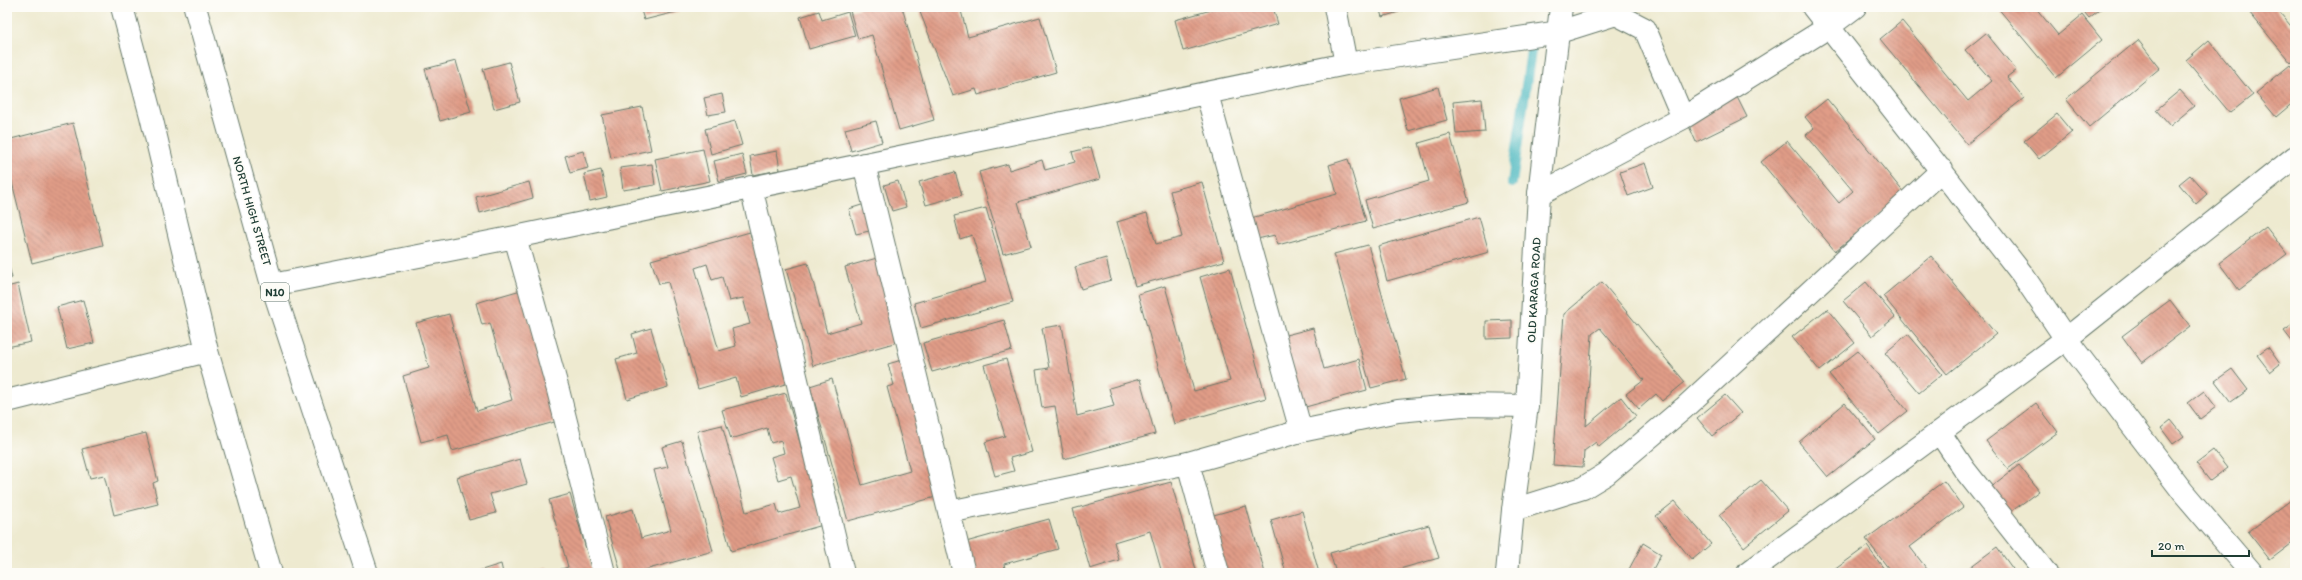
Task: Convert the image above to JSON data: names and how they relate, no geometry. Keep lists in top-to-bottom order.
{
  "streets": {
    "main road": ["NORTH HIGH STREET", "OLD KARAGA ROAD", "N10"]
  },
  "scale_bar": "20 m"
}
